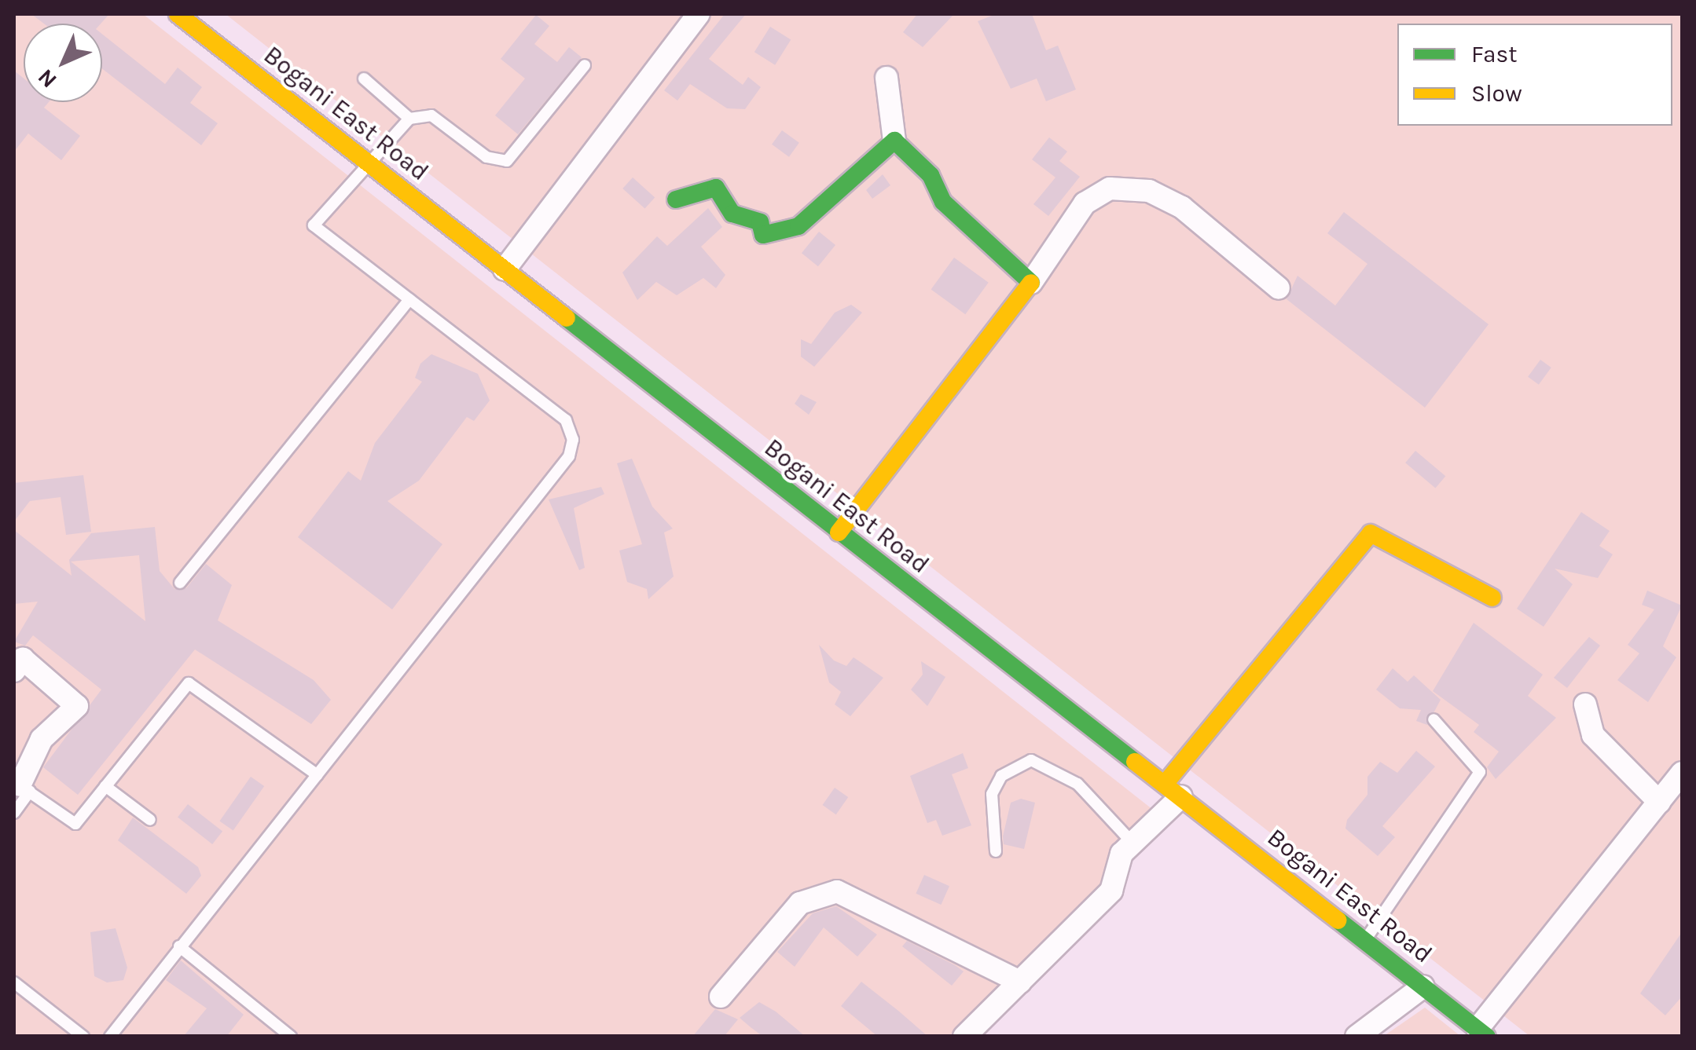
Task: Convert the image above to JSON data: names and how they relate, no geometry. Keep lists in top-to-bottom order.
{
  "streets": {
    "street": ["Bogani East Road"]
  },
  "legend": ["Fast", "Slow"],
  "north": "bottom left"
}
